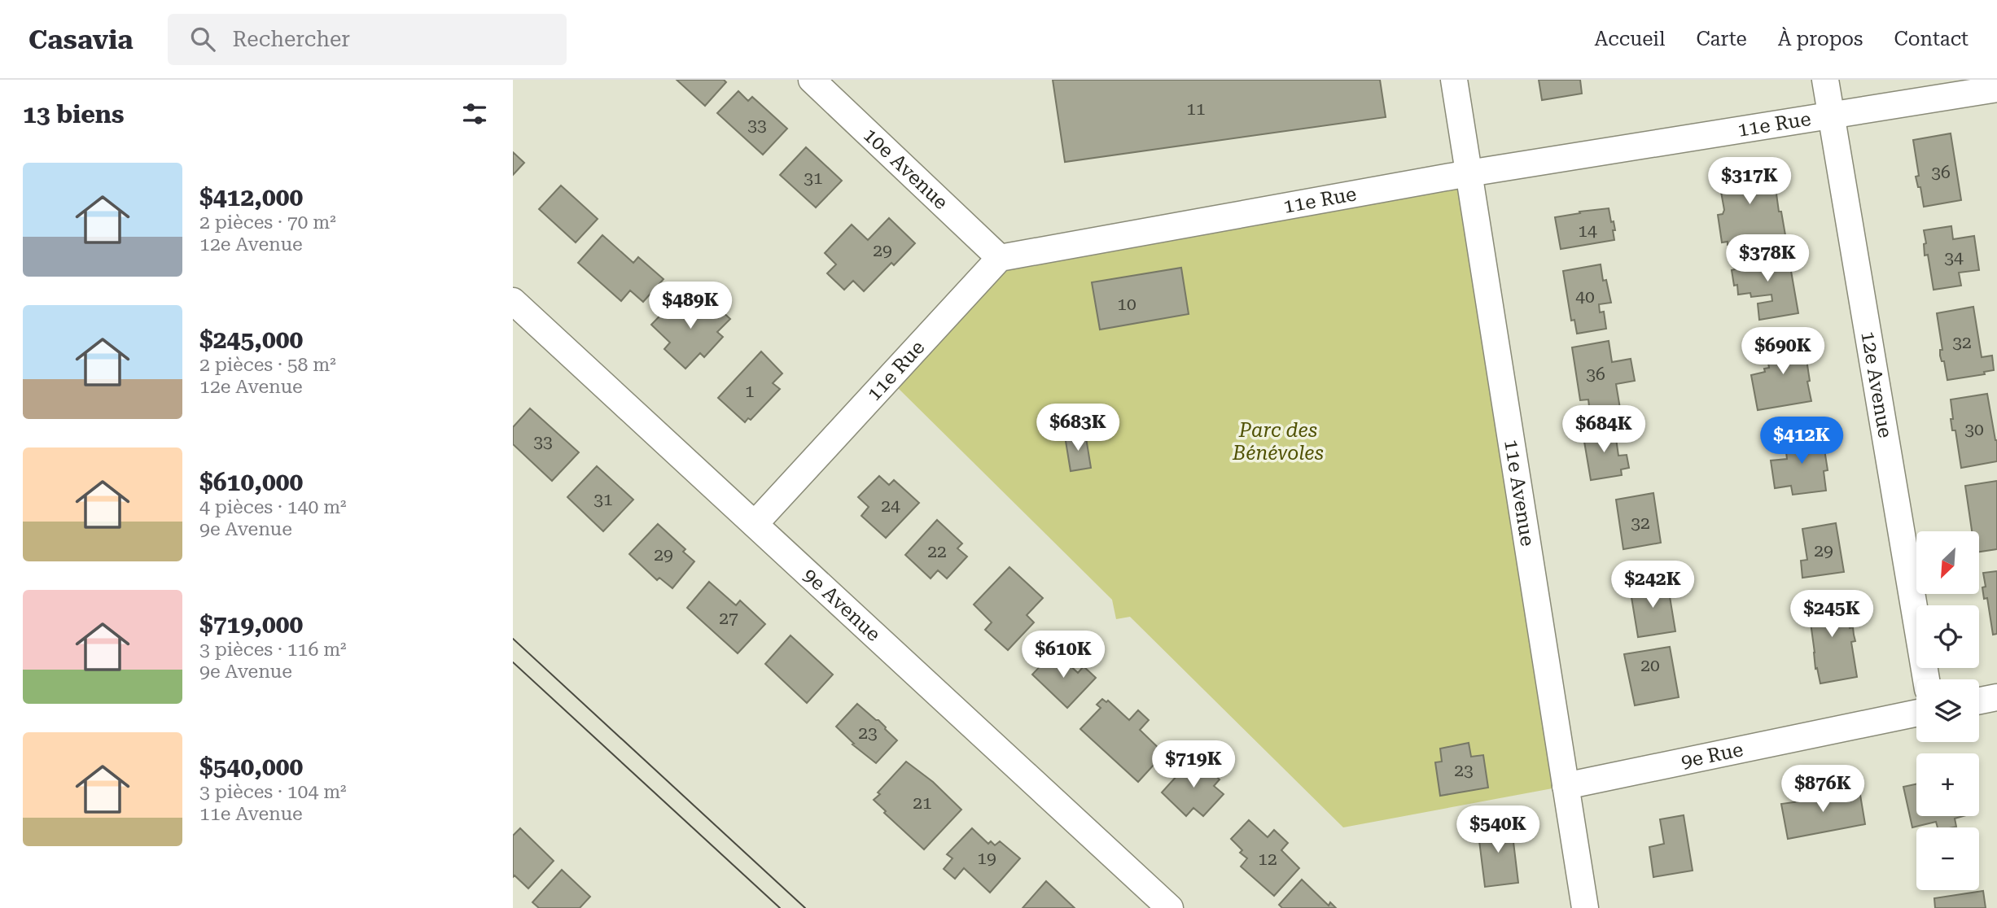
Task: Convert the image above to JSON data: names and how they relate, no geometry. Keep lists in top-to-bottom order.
{
  "streets": {
    "street": [
      "11e Rue",
      "10e Avenue",
      "12e Avenue",
      "11e Avenue",
      "9e Avenue",
      "9e Rue"
    ]
  },
  "crossings": [
    ["11e Rue", "10e Avenue"],
    ["11e Rue", "12e Avenue"],
    ["11e Rue", "11e Avenue"],
    ["11e Rue", "9e Avenue"],
    ["11e Avenue", "9e Rue"]
  ],
  "parks": ["Parc des Bénévoles"],
  "house_numbers": [
    "11",
    "33",
    "36",
    "31",
    "14",
    "29",
    "34",
    "40",
    "10",
    "32",
    "36",
    "1",
    "30",
    "33",
    "31",
    "24",
    "32",
    "29",
    "22",
    "29",
    "27",
    "20",
    "23",
    "23",
    "21",
    "19",
    "12"
  ],
  "north": "bottom left",
  "page": {
    "header": "Casavia",
    "search": "Rechercher",
    "nav": [
      "Accueil",
      "Carte",
      "À propos",
      "Contact"
    ],
    "heading": "13 biens",
    "list": [
      {
        "name": "$412,000",
        "note": "2 pièces · 70 m² · 12e Avenue"
      },
      {
        "name": "$245,000",
        "note": "2 pièces · 58 m² · 12e Avenue"
      },
      {
        "name": "$610,000",
        "note": "4 pièces · 140 m² · 9e Avenue"
      },
      {
        "name": "$719,000",
        "note": "3 pièces · 116 m² · 9e Avenue"
      },
      {
        "name": "$540,000",
        "note": "3 pièces · 104 m² · 11e Avenue"
      }
    ],
    "price": [
      "$317K",
      "$378K",
      "$489K",
      "$690K",
      "$683K",
      "$684K",
      "$412K",
      "$242K",
      "$245K",
      "$610K",
      "$719K",
      "$876K",
      "$540K"
    ],
    "map_buttons": ["+", "−"]
  }
}
